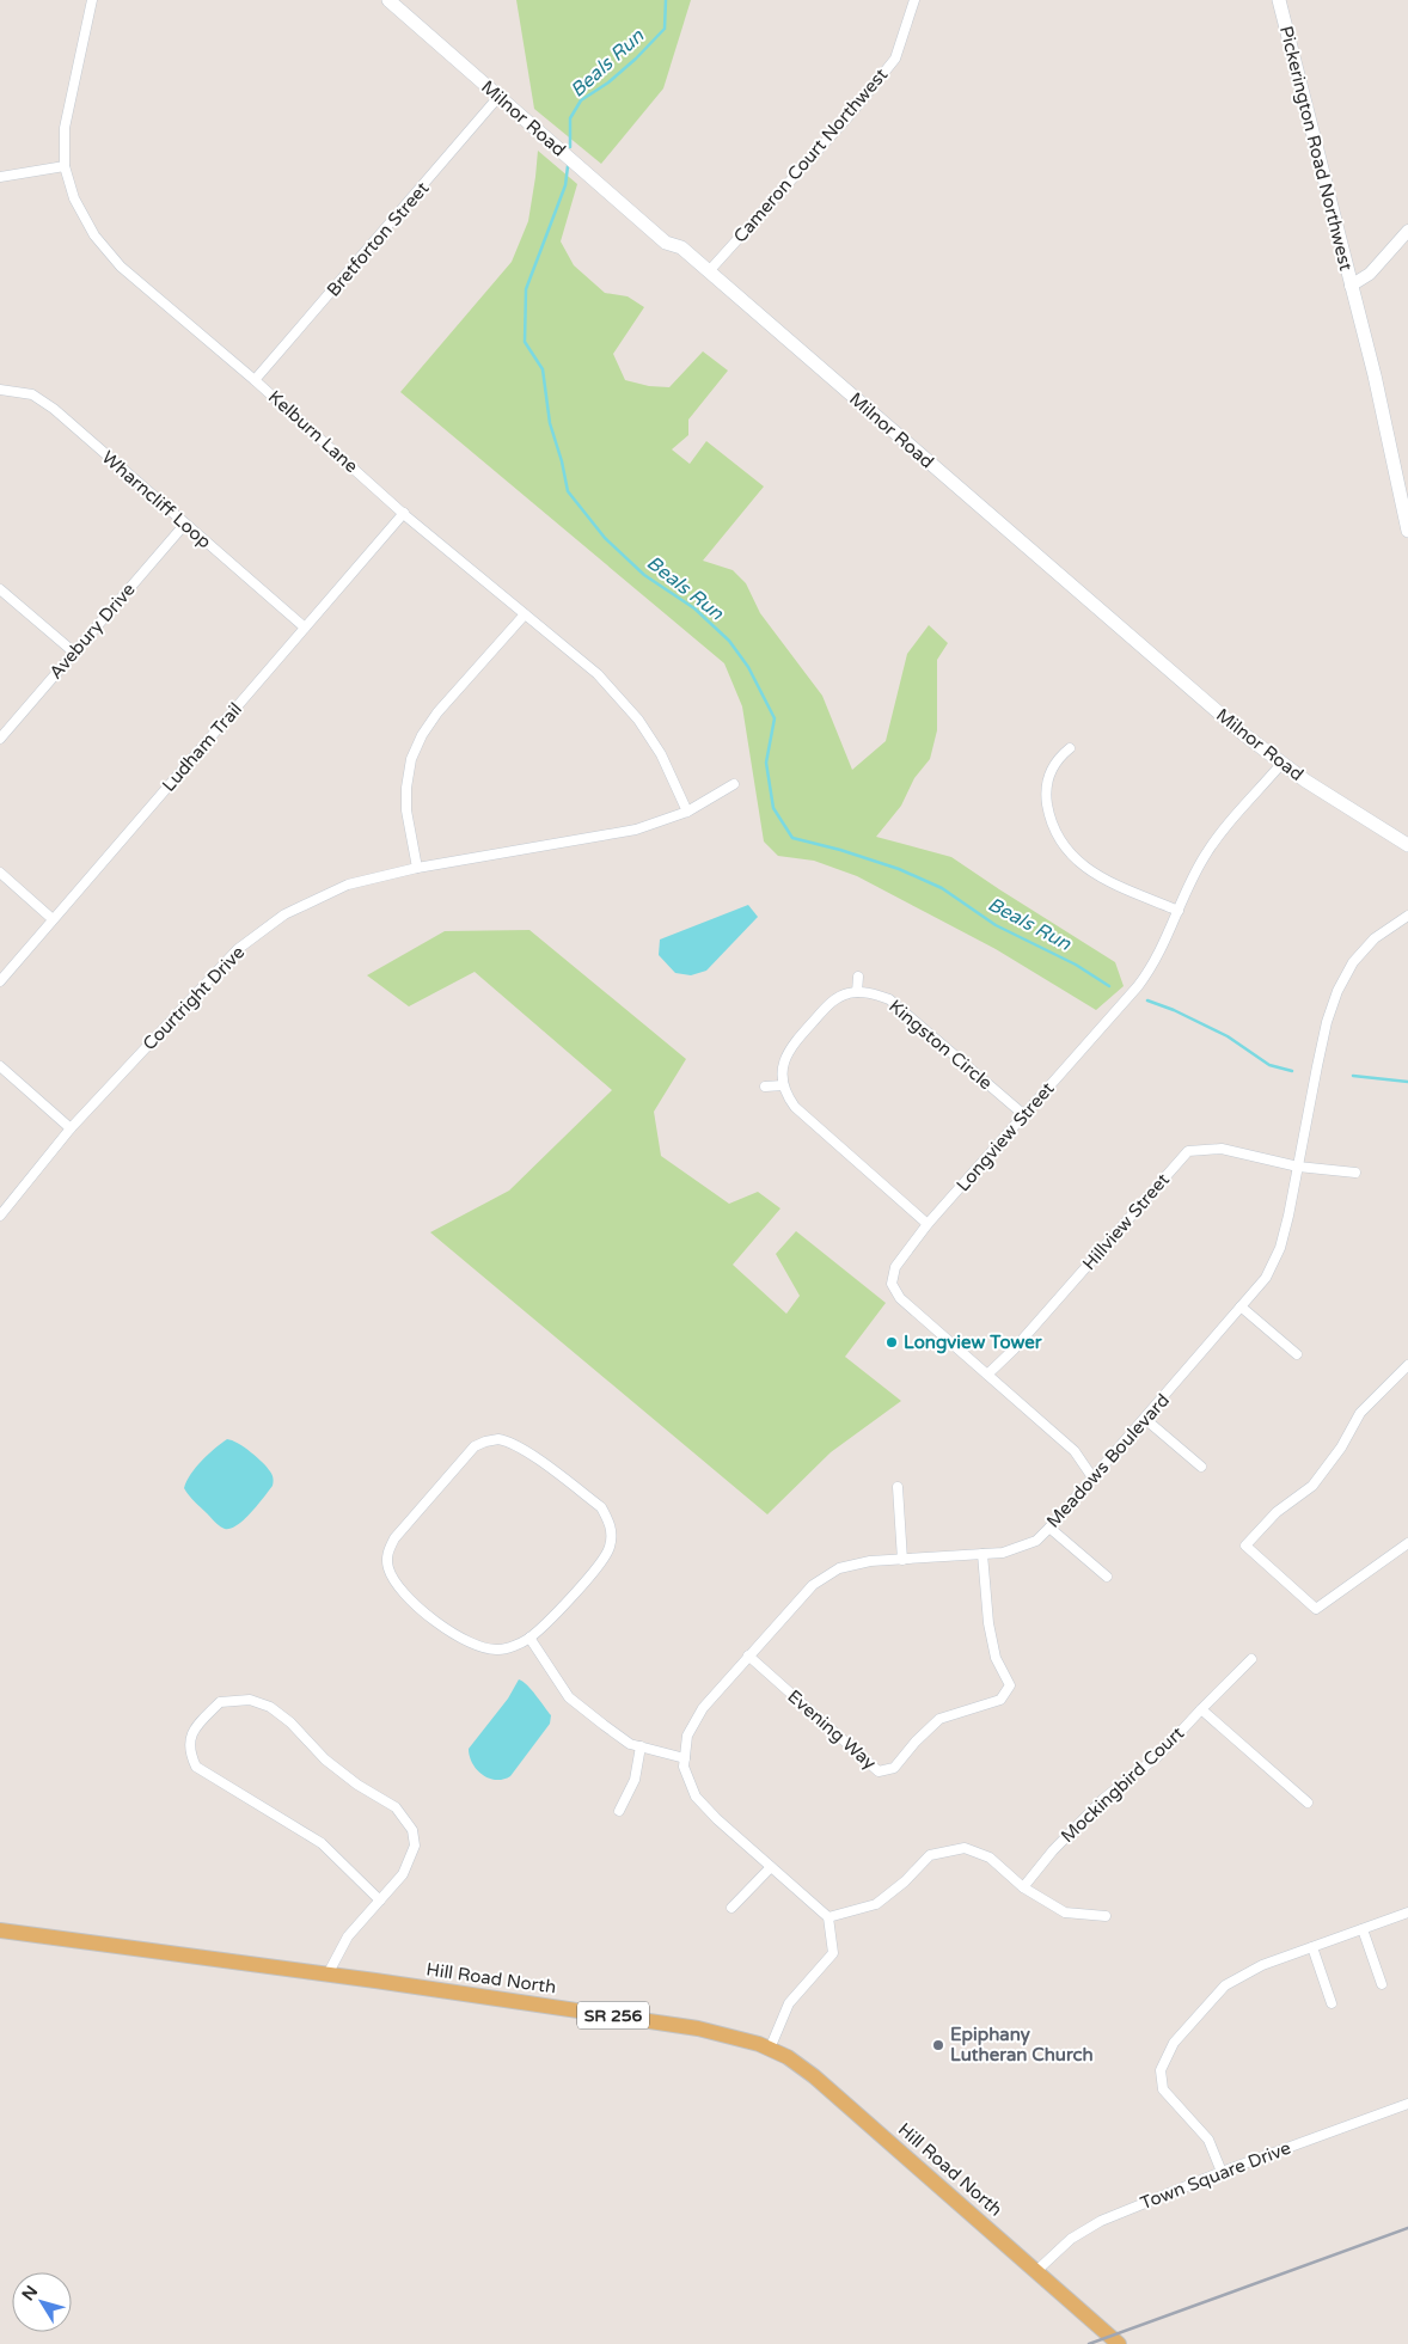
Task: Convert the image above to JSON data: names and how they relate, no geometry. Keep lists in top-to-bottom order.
{
  "streets": {
    "main road": [
      "Milnor Road",
      "Pickerington Road Northwest",
      "Hill Road North",
      "SR 256"
    ],
    "street": [
      "Cameron Court Northwest",
      "Bretforton Street",
      "Kelburn Lane",
      "Wharncliff Loop",
      "Avebury Drive",
      "Ludham Trail",
      "Courtright Drive",
      "Kingston Circle",
      "Longview Street",
      "Hillview Street",
      "Meadows Boulevard",
      "Evening Way",
      "Mockingbird Court",
      "Town Square Drive"
    ]
  },
  "crossings": [
    ["Milnor Road", "Cameron Court Northwest"],
    ["Milnor Road", "Bretforton Street"],
    ["Milnor Road", "Longview Street"],
    ["Bretforton Street", "Kelburn Lane"],
    ["Kelburn Lane", "Ludham Trail"],
    ["Kelburn Lane", "Courtright Drive"],
    ["Wharncliff Loop", "Avebury Drive"],
    ["Wharncliff Loop", "Ludham Trail"],
    ["Kingston Circle", "Longview Street"],
    ["Longview Street", "Hillview Street"],
    ["Longview Street", "Meadows Boulevard"],
    ["Hillview Street", "Meadows Boulevard"],
    ["Meadows Boulevard", "Evening Way"],
    ["Hill Road North", "Town Square Drive"]
  ],
  "water": ["Beals Run"],
  "places": ["Longview Tower", "Epiphany Lutheran Church"],
  "north": "top left"
}
